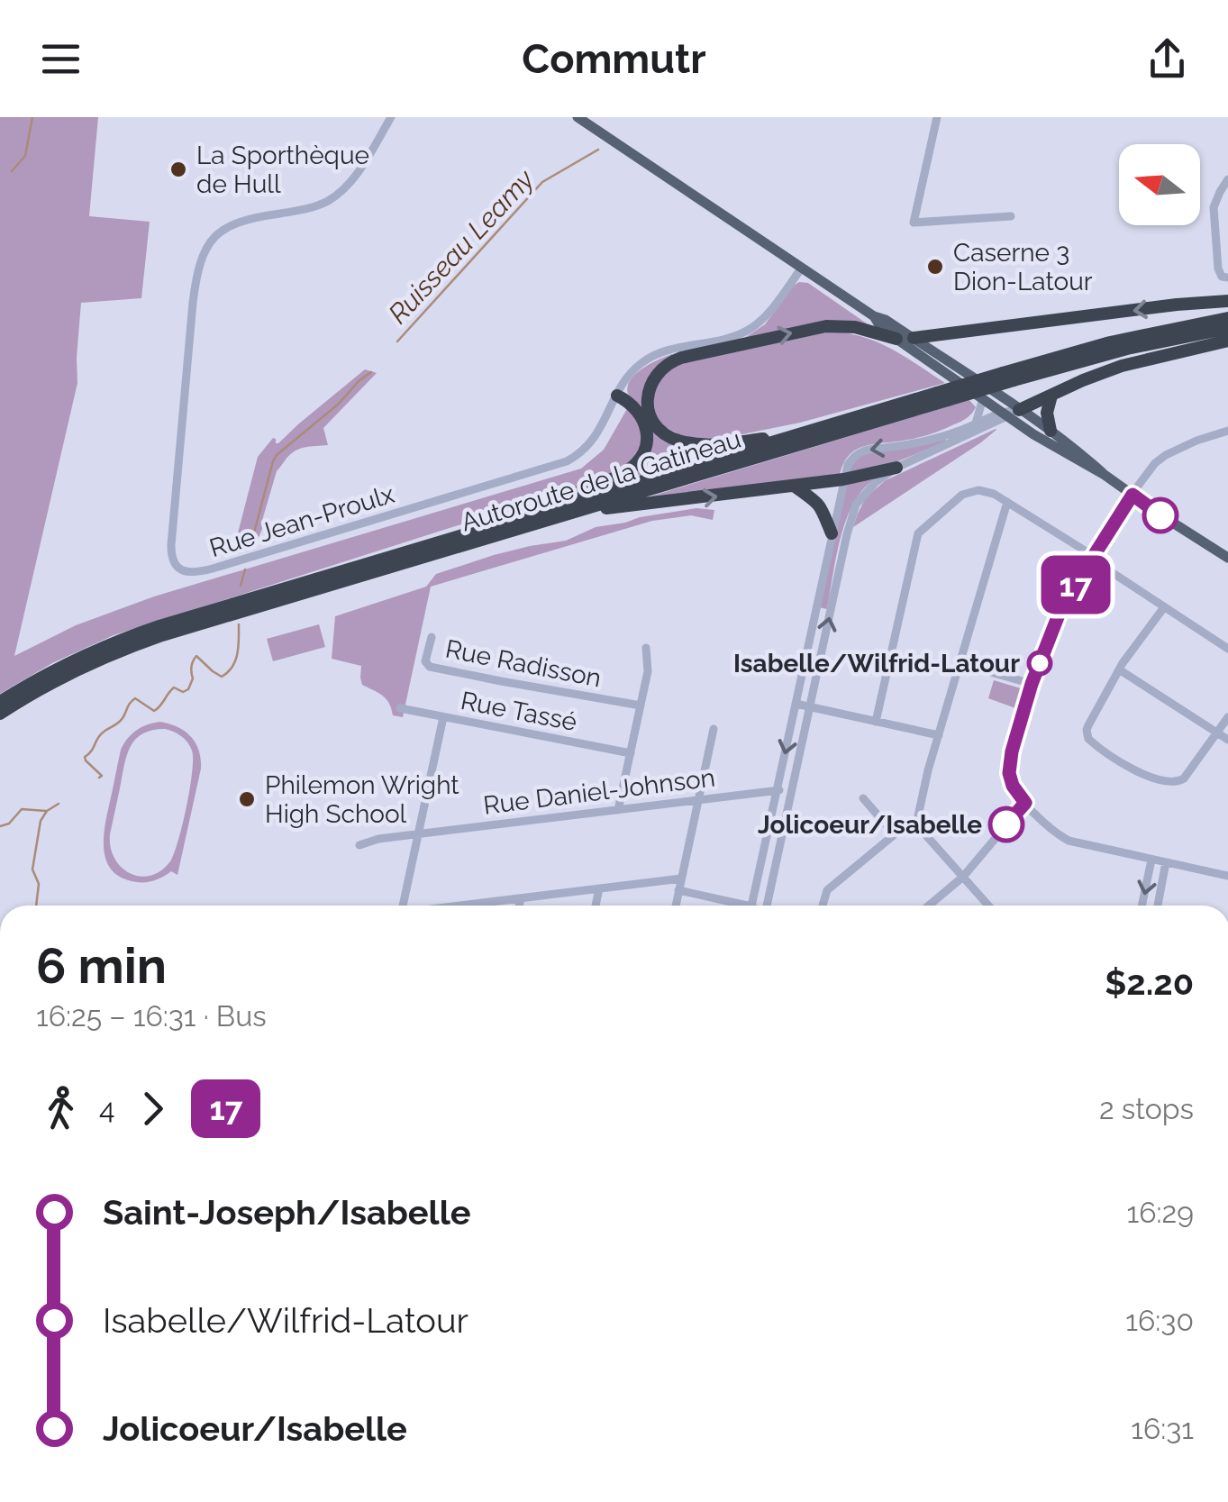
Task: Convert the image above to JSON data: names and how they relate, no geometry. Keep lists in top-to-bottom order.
{
  "streets": {
    "highway": ["Autoroute de la Gatineau"],
    "street": [
      "Rue Jean-Proulx",
      "Rue Radisson",
      "Rue Tassé",
      "Rue Daniel-Johnson"
    ]
  },
  "water": ["Ruisseau Leamy"],
  "places": [
    "La Sporthèque de Hull",
    "Caserne 3 Dion-Latour",
    "Isabelle/Wilfrid-Latour",
    "Philemon Wright High School",
    "Jolicoeur/Isabelle"
  ],
  "lines": ["bus line 17"],
  "north": "left",
  "page": {
    "header": "Commutr",
    "on_map": "17",
    "heading": ["6 min", "16:25 – 16:31 · Bus", "$2.20"],
    "legs": ["4", "17", "2 stops"],
    "list": [
      {
        "name": "Saint-Joseph/Isabelle",
        "value": "16:29"
      },
      {
        "name": "Isabelle/Wilfrid-Latour",
        "value": "16:30"
      },
      {
        "name": "Jolicoeur/Isabelle",
        "value": "16:31"
      }
    ]
  }
}
